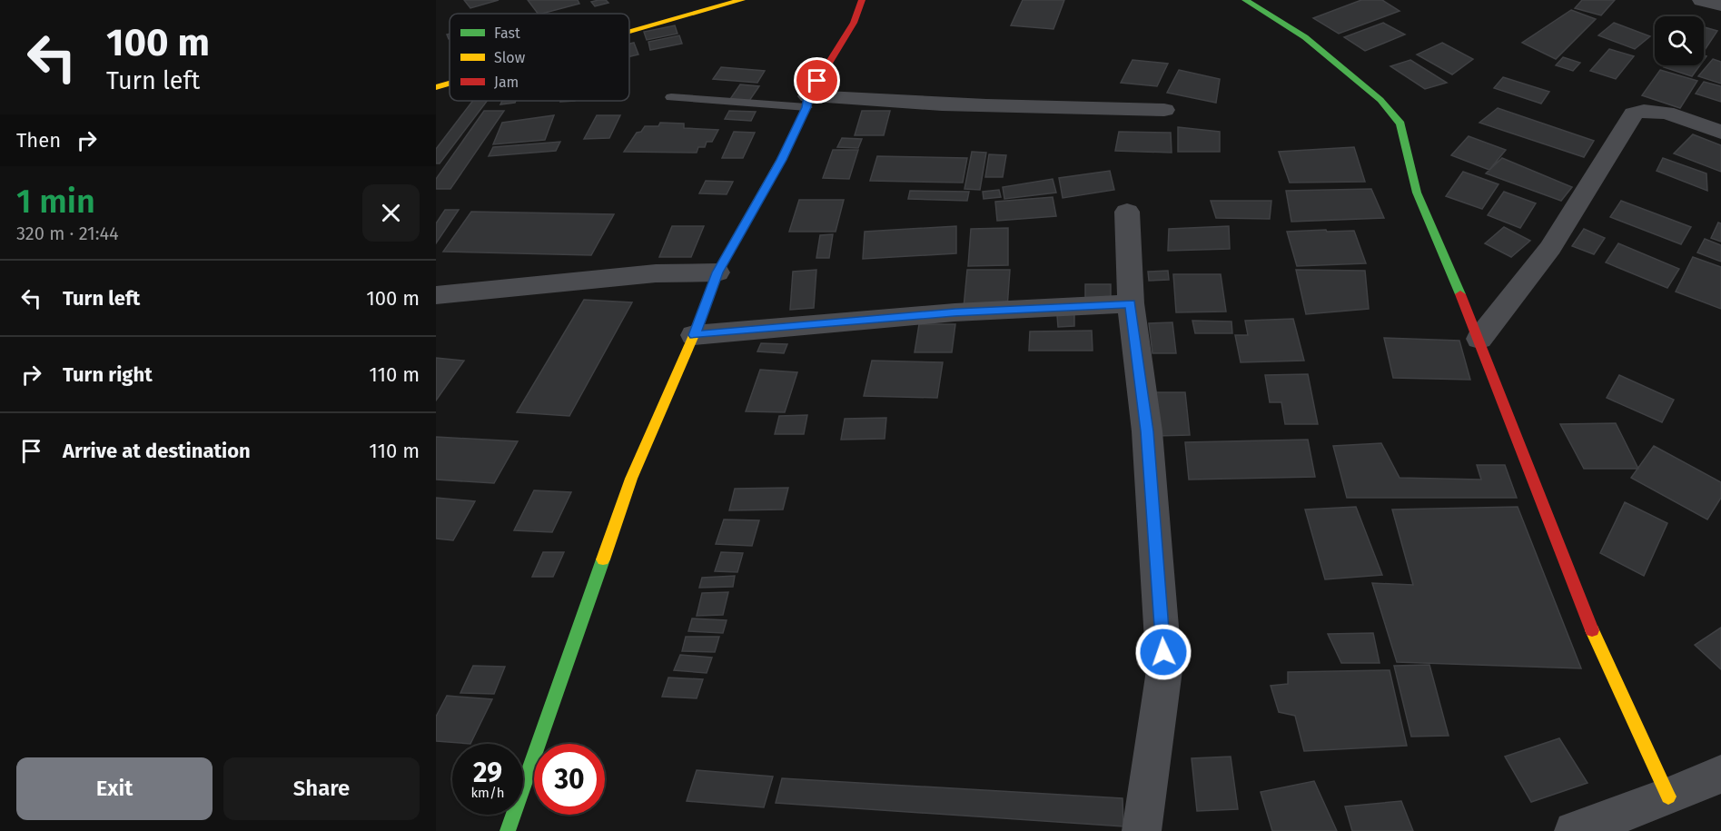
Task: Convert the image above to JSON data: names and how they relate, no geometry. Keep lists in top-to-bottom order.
{
  "legend": ["Fast", "Slow", "Jam"],
  "page": {
    "turn": ["100 m", "Turn left"],
    "then": "Then",
    "heading": ["1 min", "320 m · 21:44"],
    "list": [
      {
        "name": "Turn left",
        "value": "100 m"
      },
      {
        "name": "Turn right",
        "value": "110 m"
      },
      {
        "name": "Arrive at destination",
        "value": "110 m"
      }
    ],
    "speed": "29 km/h",
    "limit": "30",
    "buttons": ["Exit", "Share"]
  }
}
